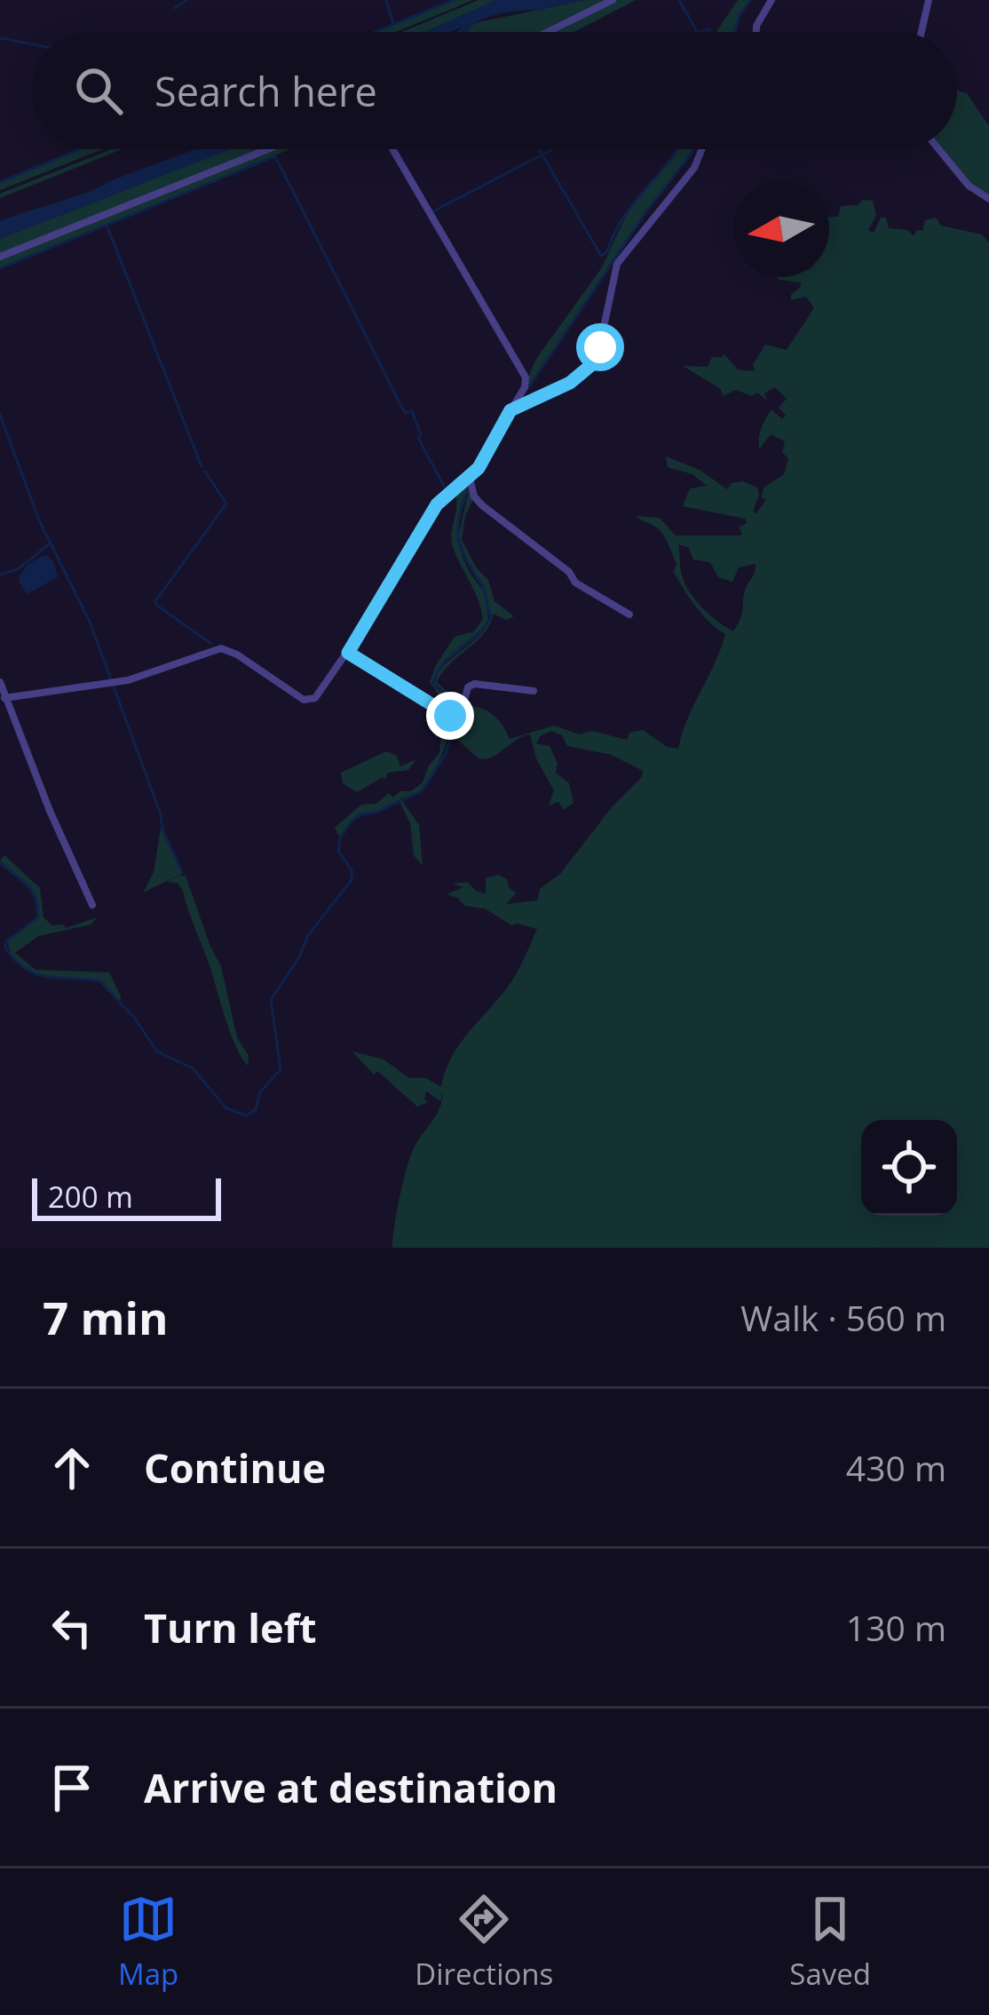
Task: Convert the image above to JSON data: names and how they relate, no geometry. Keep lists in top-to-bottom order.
{
  "scale_bar": "200 m",
  "north": "left",
  "page": {
    "search": "Search here",
    "scale": "200 m",
    "heading": ["7 min", "Walk · 560 m"],
    "list": [
      ["Continue", "430 m"],
      ["Turn left", "130 m"],
      "Arrive at destination"
    ],
    "nav": ["Map", "Directions", "Saved"]
  }
}
